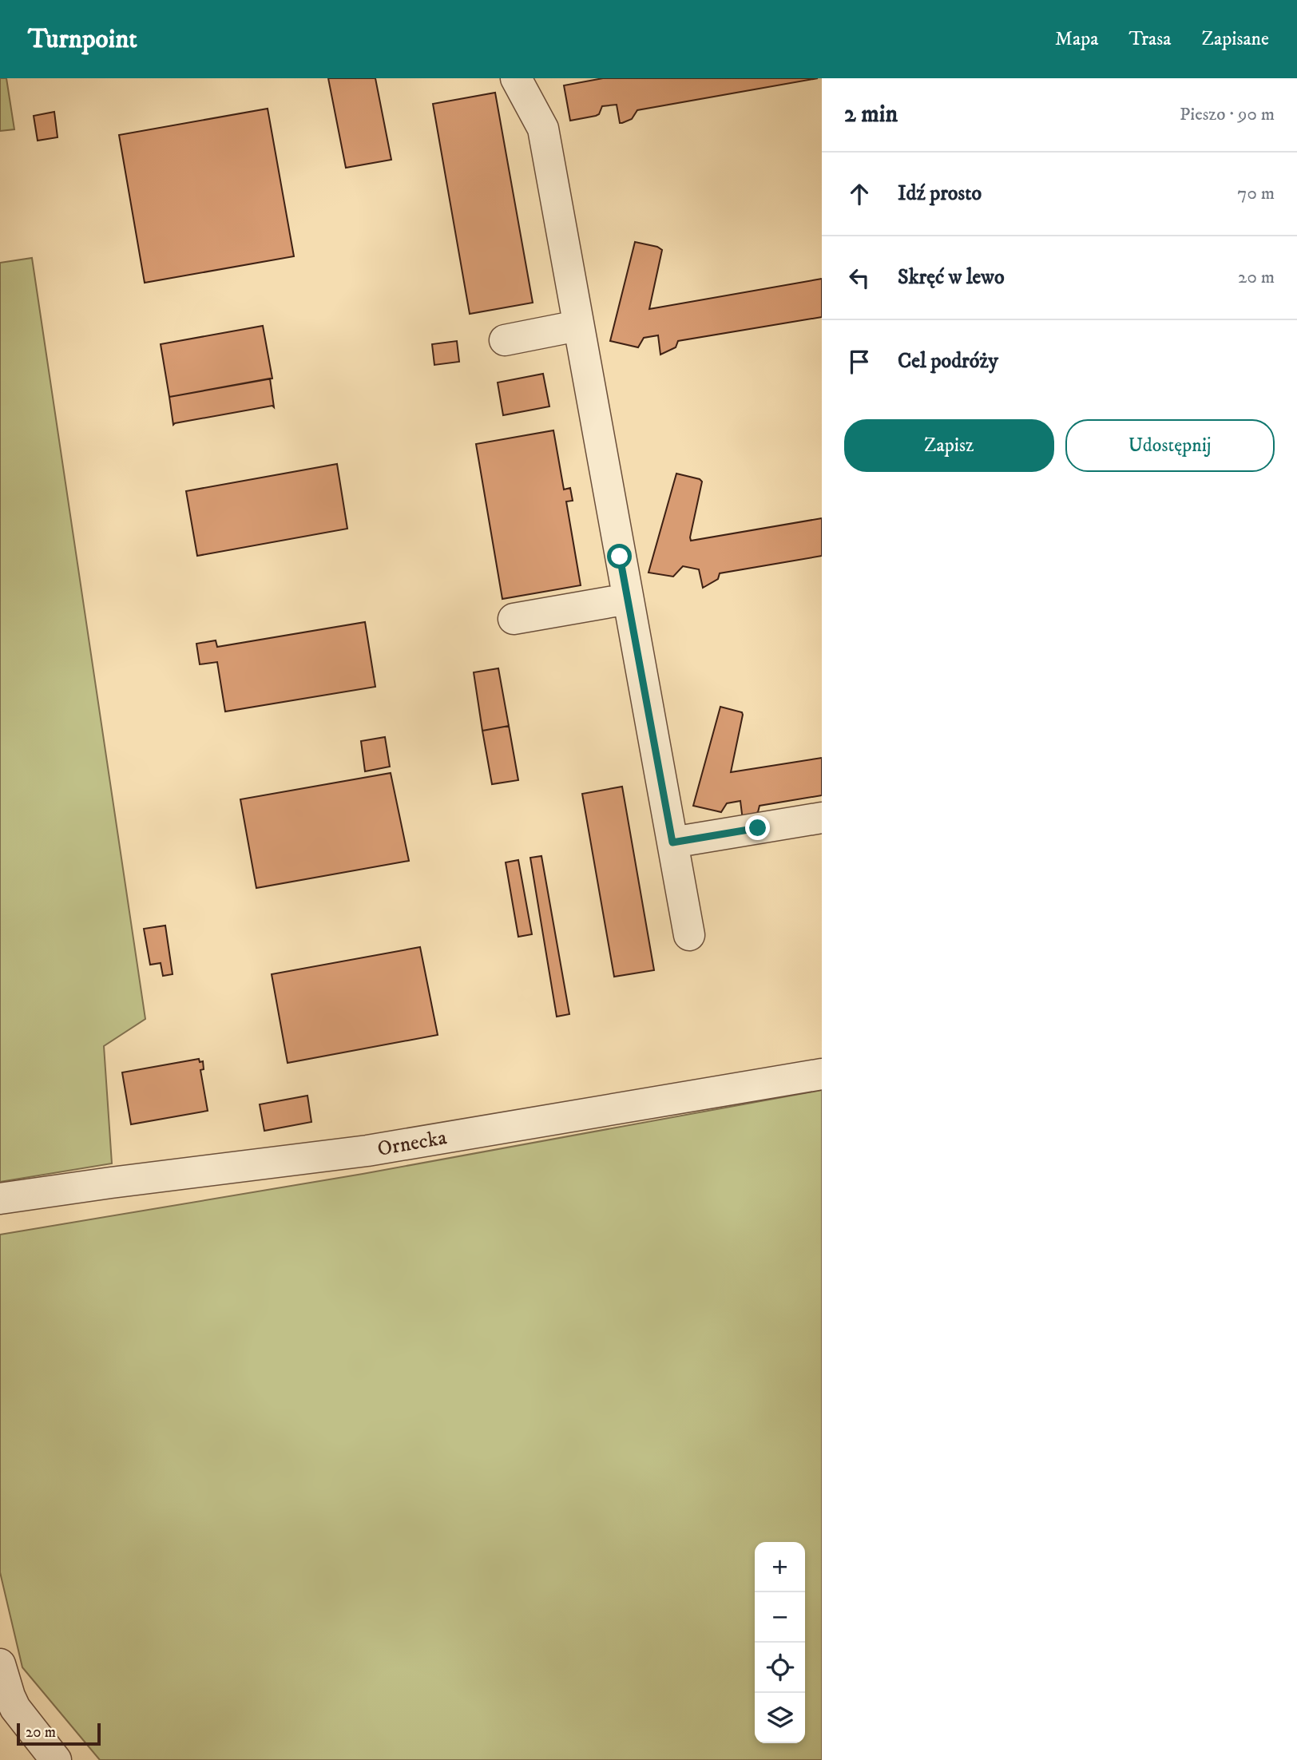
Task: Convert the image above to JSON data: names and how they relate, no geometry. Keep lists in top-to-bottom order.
{
  "streets": {
    "street": ["Ornecka"]
  },
  "scale_bar": "20 m",
  "page": {
    "header": "Turnpoint",
    "nav": ["Mapa", "Trasa", "Zapisane"],
    "heading": ["2 min", "Pieszo · 90 m"],
    "list": [
      ["Idź prosto", "70 m"],
      ["Skręć w lewo", "20 m"],
      "Cel podróży"
    ],
    "buttons": ["Zapisz", "Udostępnij"],
    "map_buttons": ["+", "−"],
    "scale": "20 m"
  }
}
